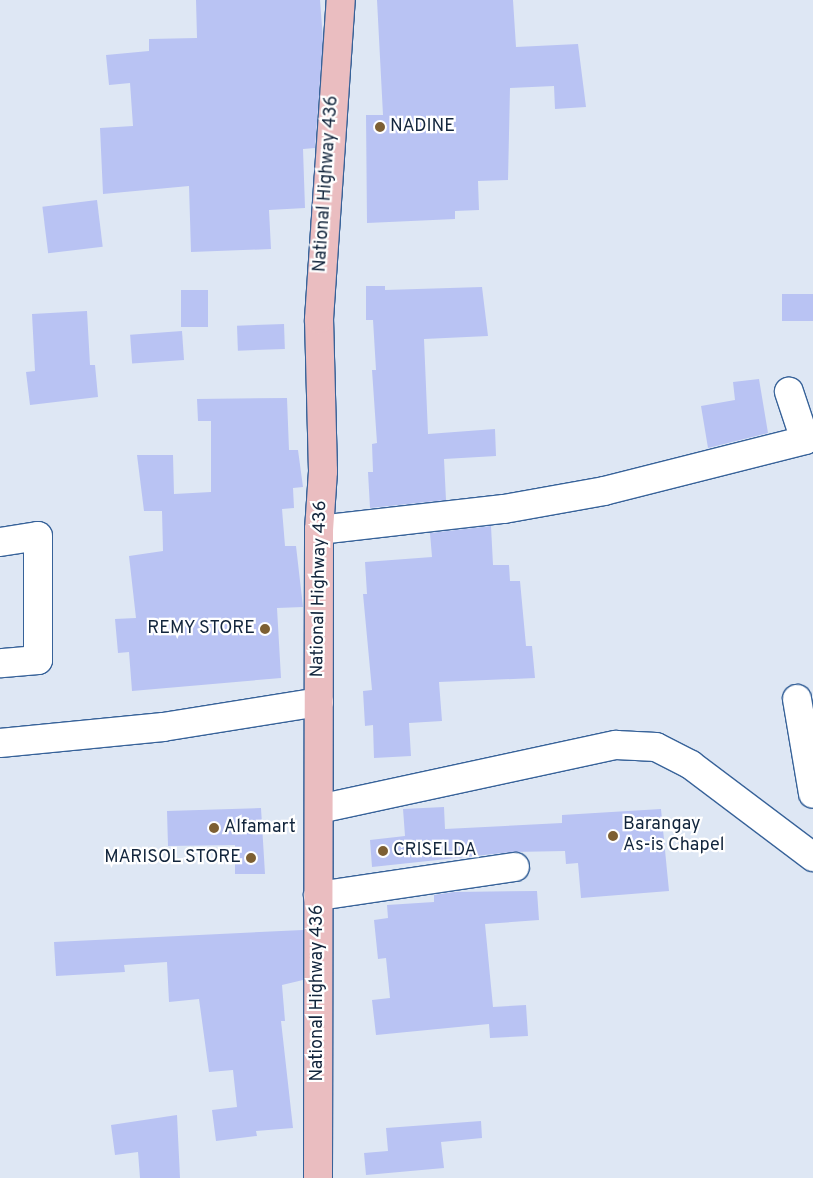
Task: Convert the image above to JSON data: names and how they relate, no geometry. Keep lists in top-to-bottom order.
{
  "streets": {
    "main road": ["National Highway 436"]
  },
  "places": [
    "NADINE",
    "REMY STORE",
    "Alfamart",
    "Barangay As-is Chapel",
    "CRISELDA",
    "MARISOL STORE"
  ]
}
